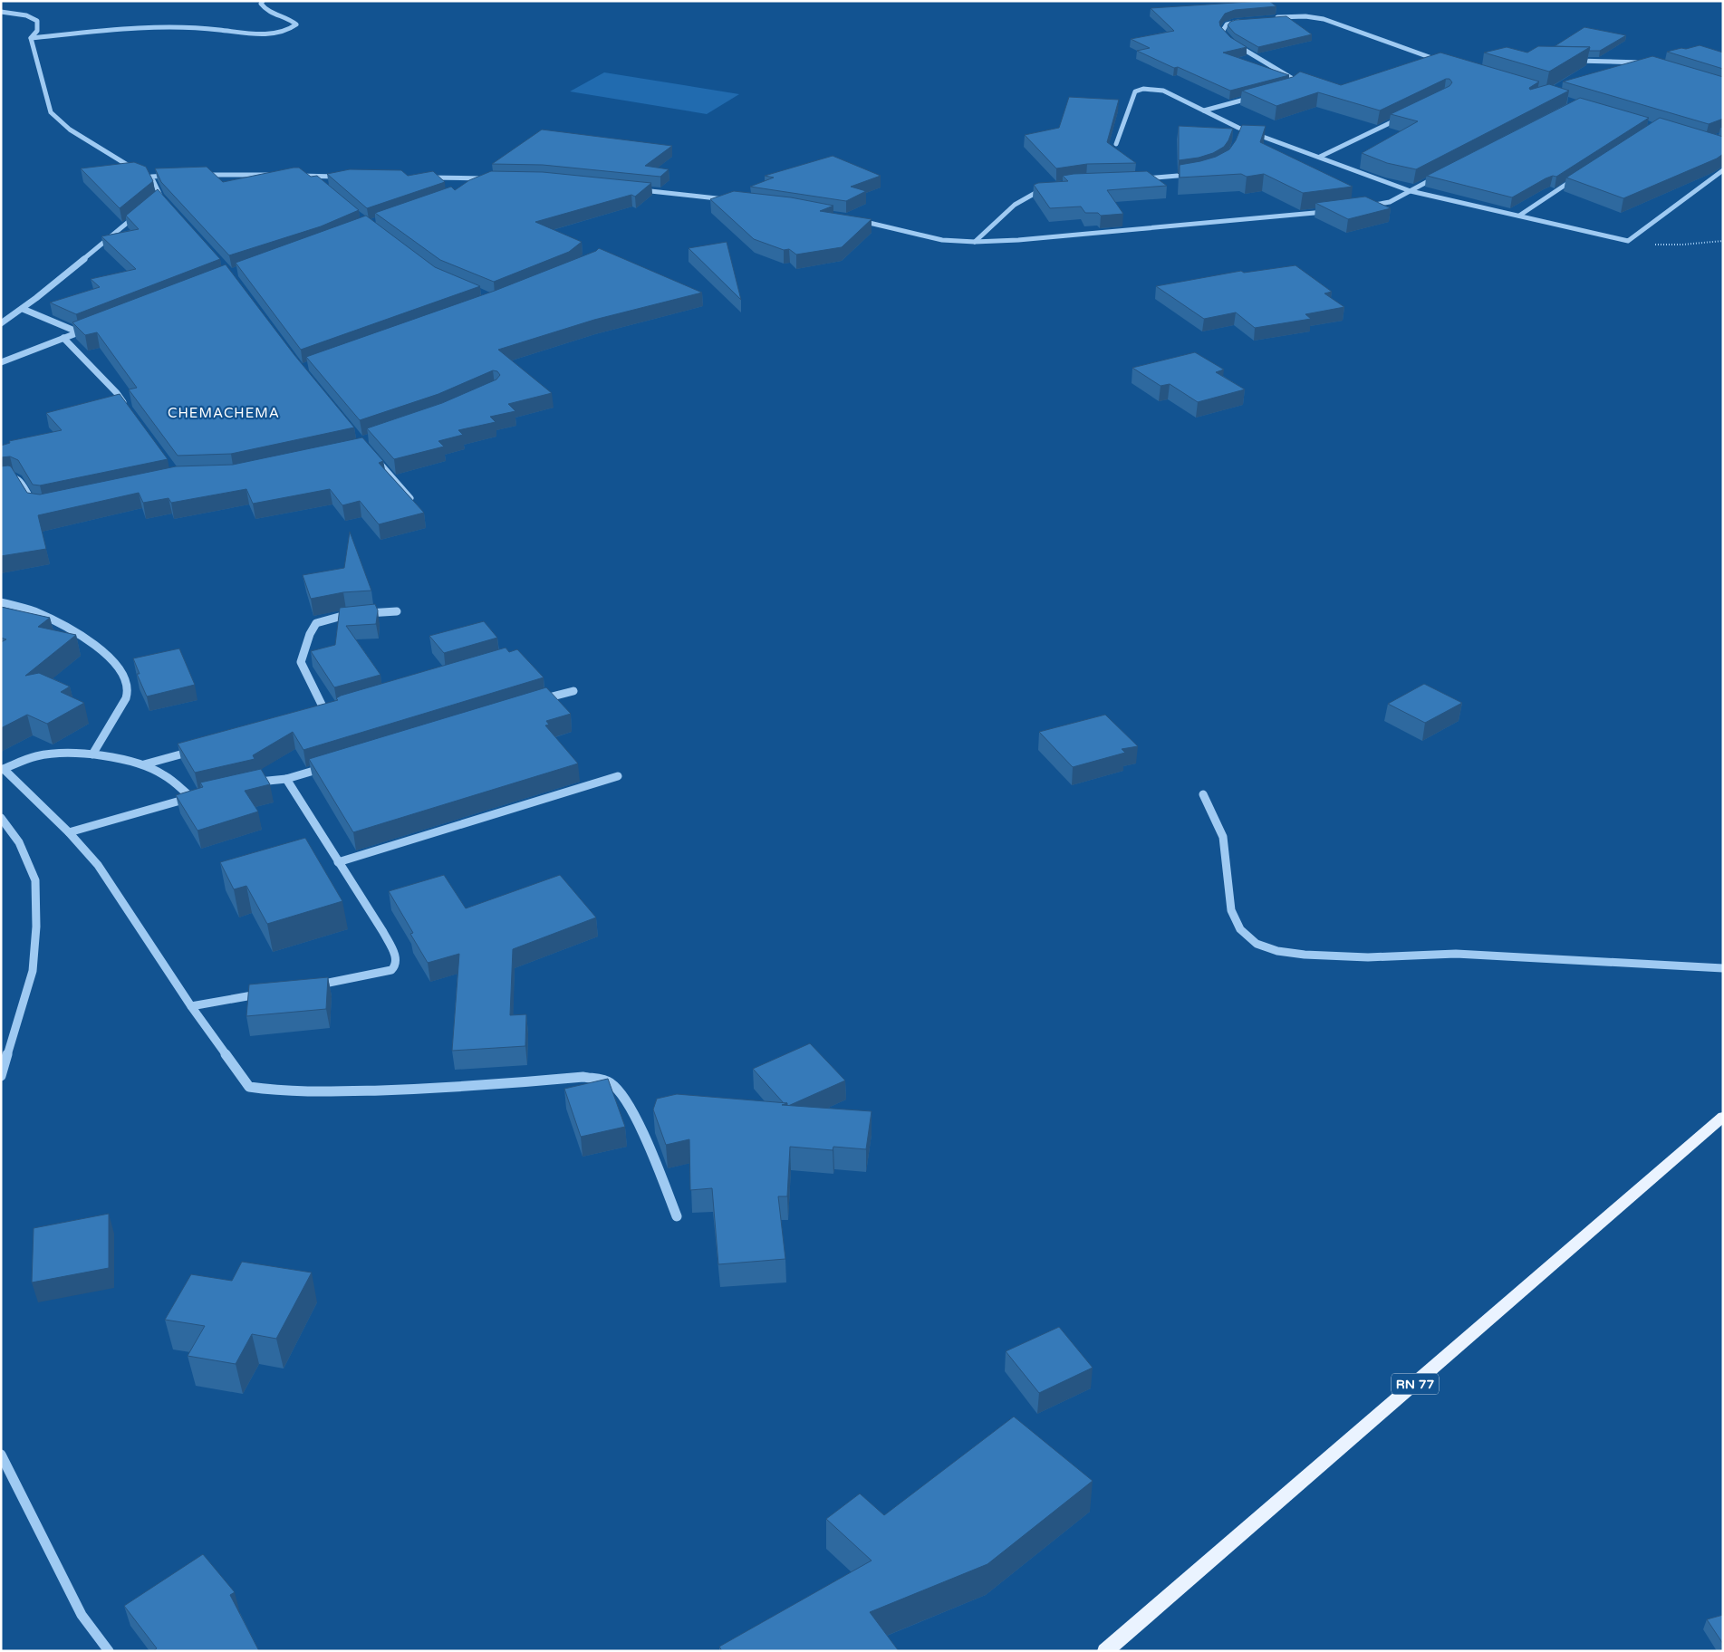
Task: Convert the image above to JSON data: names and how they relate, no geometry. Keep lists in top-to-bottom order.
{
  "streets": {
    "main road": ["RN 77"]
  },
  "districts": ["CHEMACHEMA"]
}
